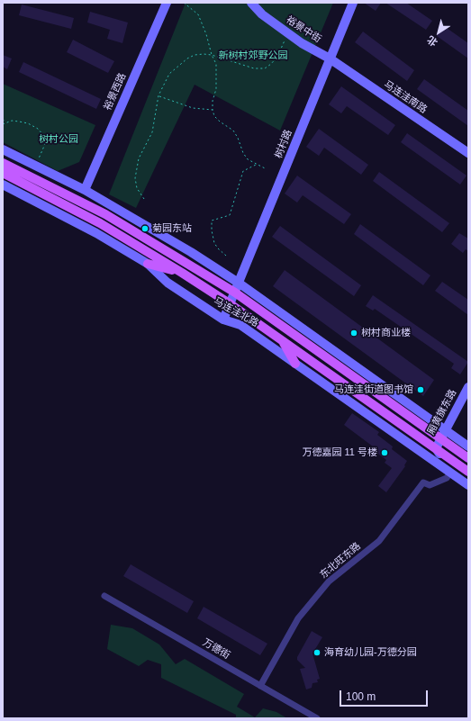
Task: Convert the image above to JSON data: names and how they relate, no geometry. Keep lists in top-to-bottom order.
{
  "streets": {
    "main road": ["马连洼北路"],
    "street": [
      "裕景中街",
      "裕景西路",
      "马连洼南路",
      "树村路",
      "厢黄旗东路",
      "东北旺东路",
      "万德街"
    ]
  },
  "crossings": [
    ["裕景中街", "马连洼南路"],
    ["裕景中街", "树村路"],
    ["马连洼南路", "树村路"],
    ["树村路", "马连洼北路"],
    ["马连洼北路", "厢黄旗东路"],
    ["马连洼北路", "东北旺东路"],
    ["东北旺东路", "万德街"]
  ],
  "parks": ["新树村郊野公园", "树村公园"],
  "places": [
    "菊园东站",
    "树村商业楼",
    "马连洼街道图书馆",
    "万德嘉园 11 号楼",
    "海育幼儿园-万德分园"
  ],
  "scale_bar": "100 m",
  "north": "bottom left"
}
